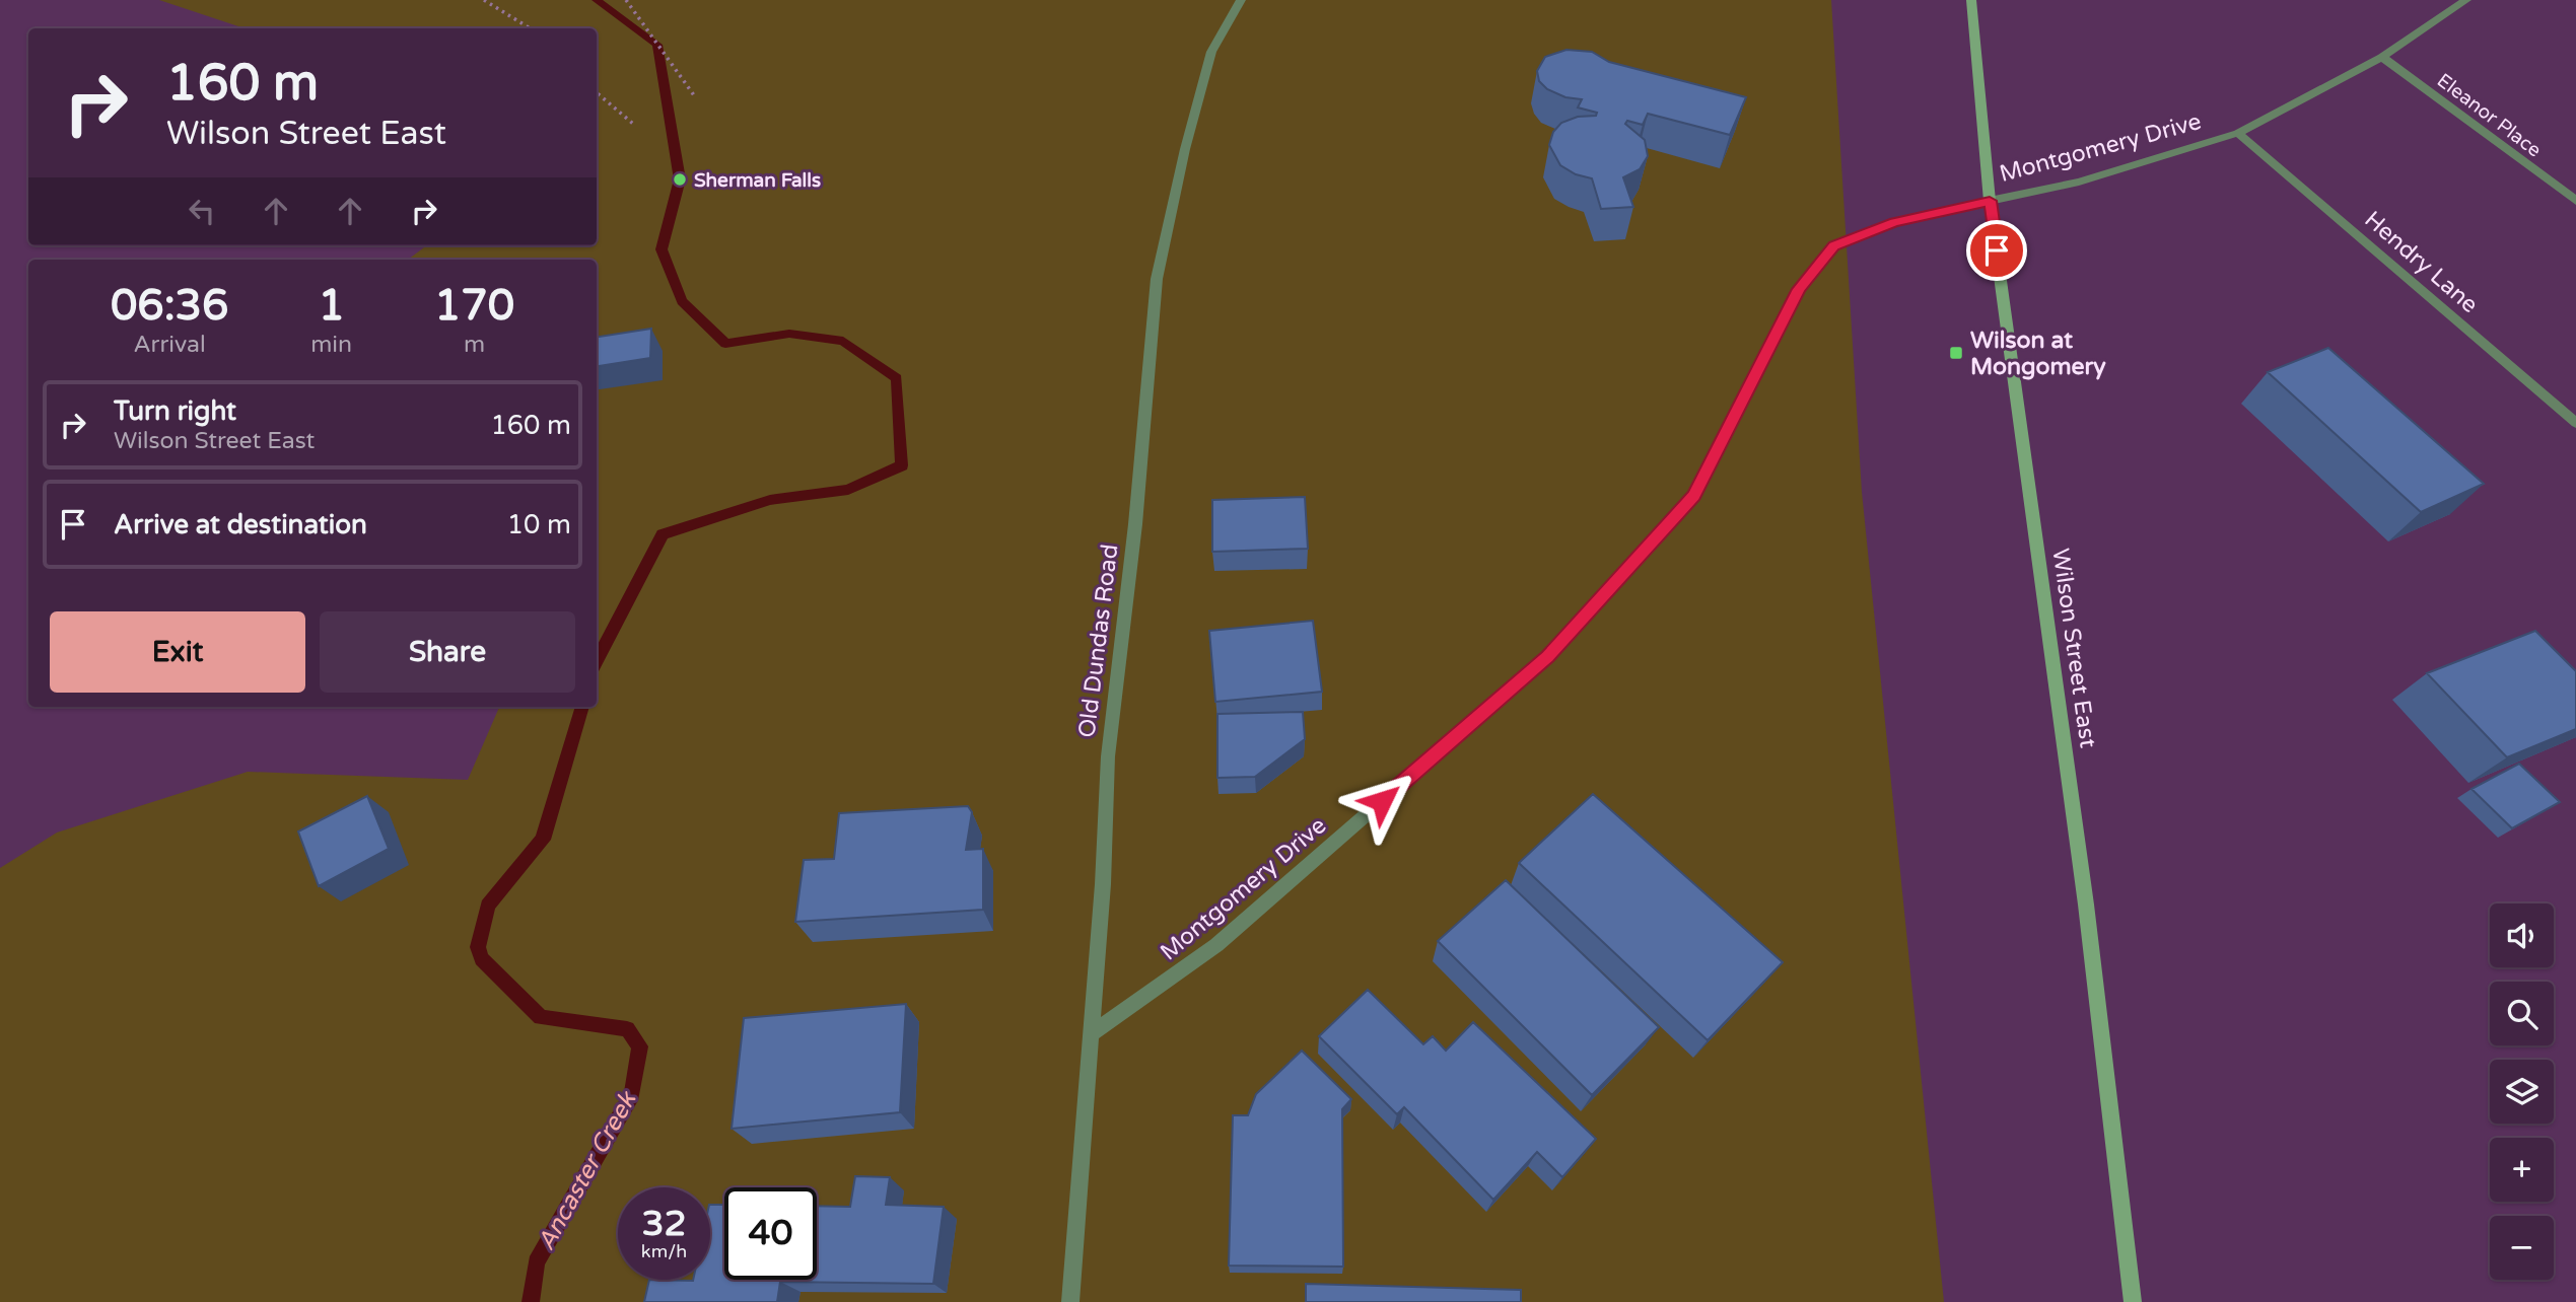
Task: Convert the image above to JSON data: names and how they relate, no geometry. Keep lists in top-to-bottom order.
{
  "streets": {
    "main road": ["Wilson Street East"],
    "street": [
      "Eleanor Place",
      "Montgomery Drive",
      "Hendry Lane",
      "Old Dundas Road"
    ]
  },
  "crossings": [
    ["Eleanor Place", "Montgomery Drive"],
    ["Montgomery Drive", "Hendry Lane"],
    ["Montgomery Drive", "Old Dundas Road"],
    ["Montgomery Drive", "Wilson Street East"]
  ],
  "water": ["Ancaster Creek"],
  "places": {
    "other": ["Sherman Falls"],
    "transit": ["Wilson at Mongomery"]
  },
  "page": {
    "turn": ["160 m", "Wilson Street East"],
    "eta": [
      "06:36",
      "Arrival",
      "1",
      "min",
      "170",
      "m"
    ],
    "list": [
      {
        "name": "Turn right",
        "note": "Wilson Street East",
        "value": "160 m"
      },
      {
        "name": "Arrive at destination",
        "value": "10 m"
      }
    ],
    "buttons": ["Exit", "Share"],
    "map_buttons": ["+", "−"],
    "speed": "32 km/h",
    "limit": "40"
  }
}
